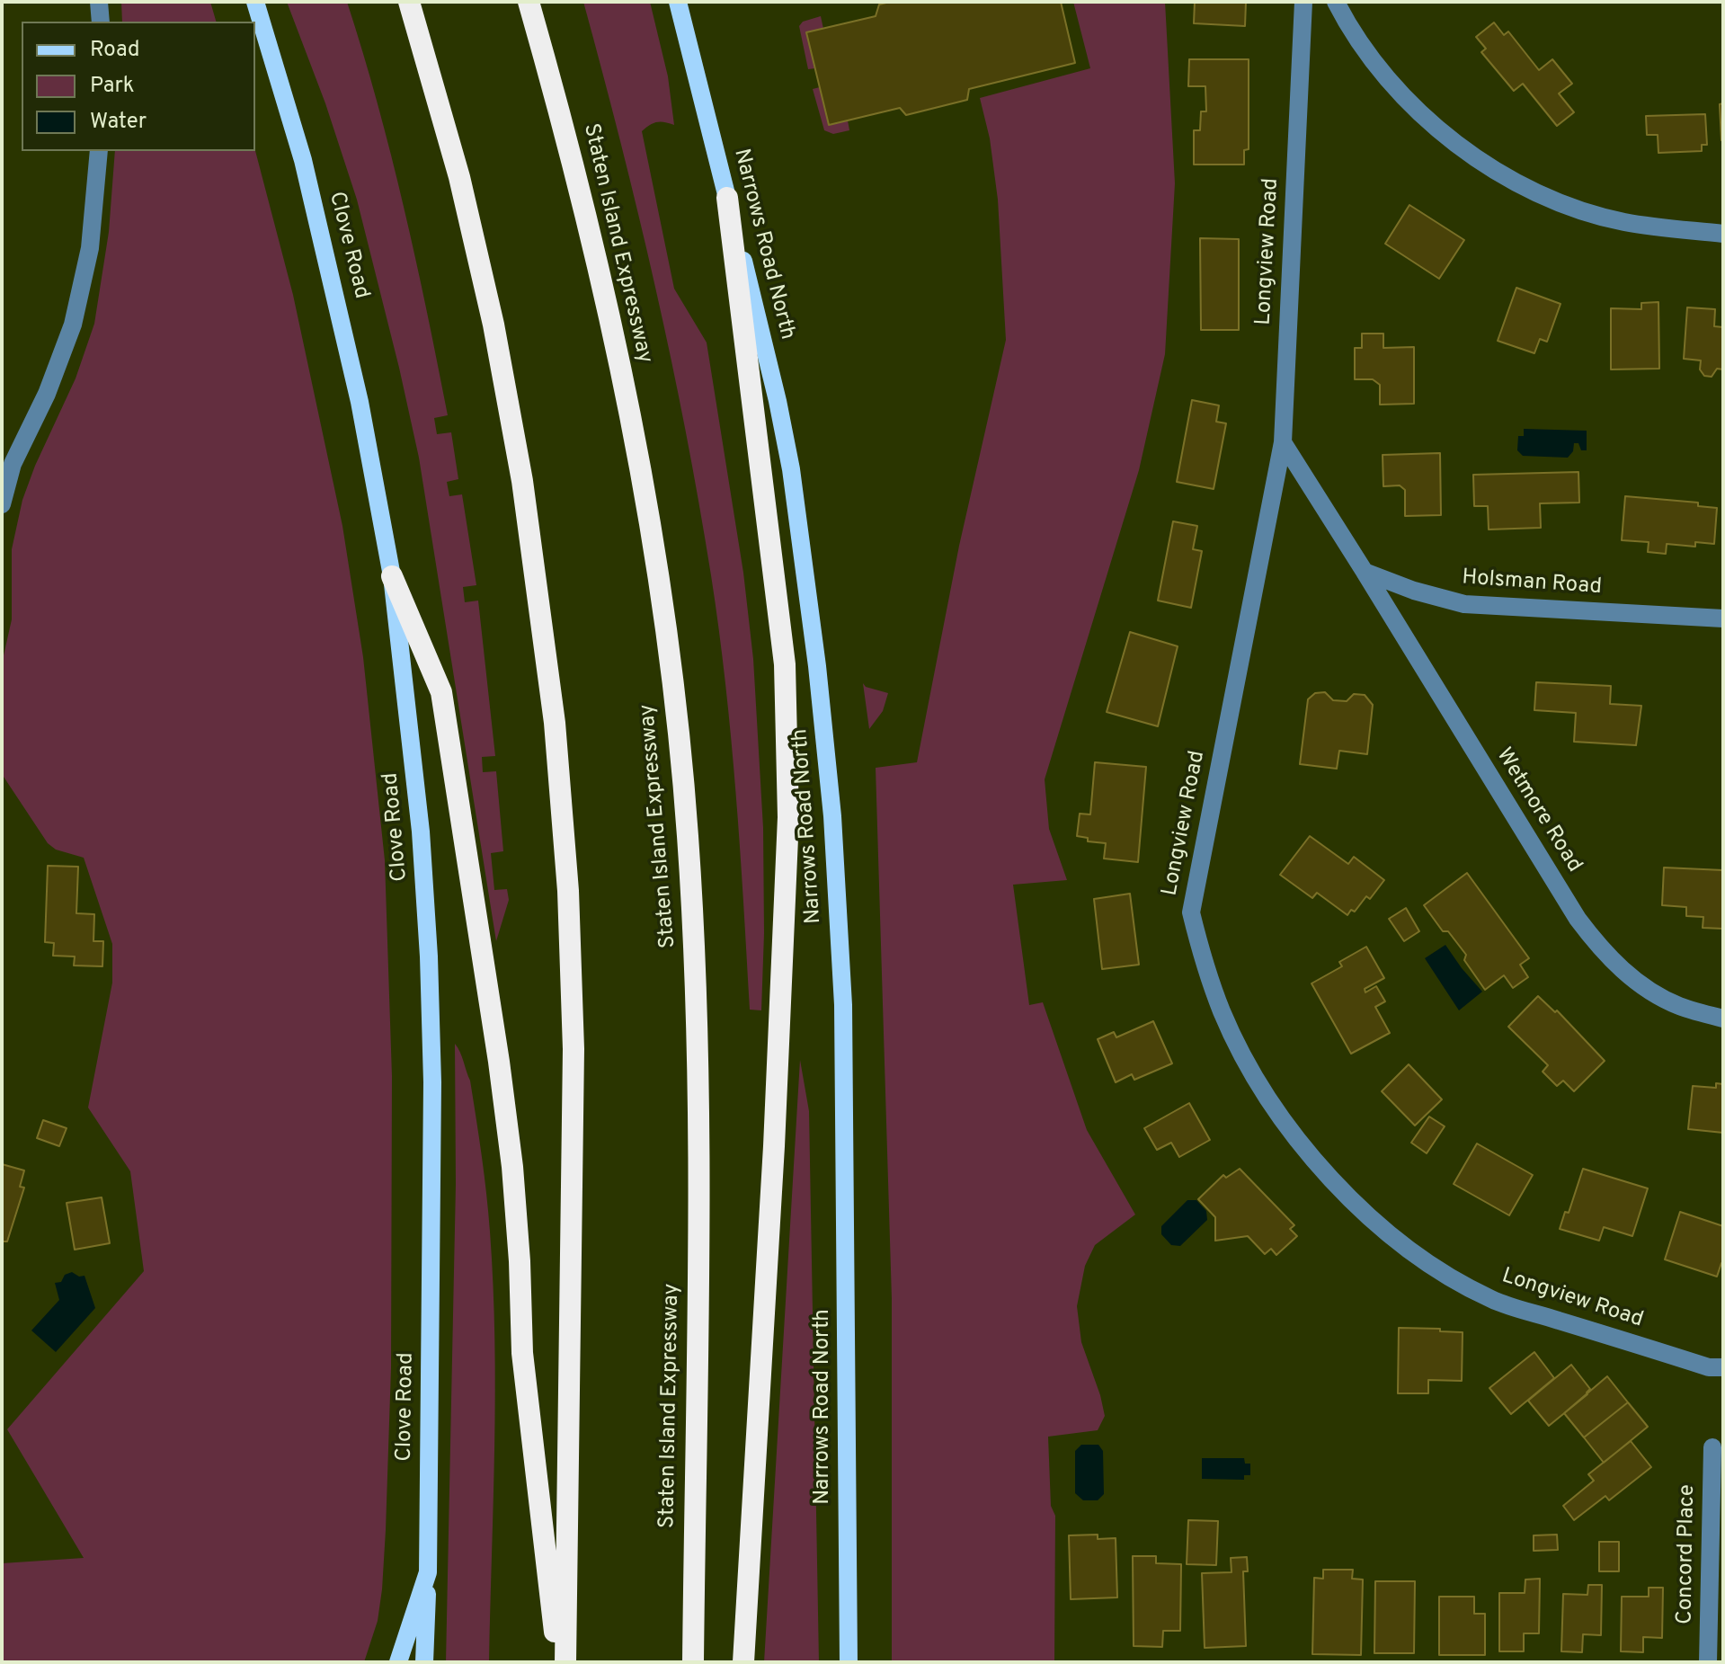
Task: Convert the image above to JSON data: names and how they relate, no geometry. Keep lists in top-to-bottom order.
{
  "streets": {
    "highway": ["Staten Island Expressway"],
    "main road": ["Narrows Road North", "Clove Road"],
    "street": [
      "Longview Road",
      "Holsman Road",
      "Wetmore Road",
      "Concord Place"
    ]
  },
  "crossings": [
    ["Holsman Road", "Wetmore Road"]
  ],
  "legend": ["Road", "Park", "Water"]
}
